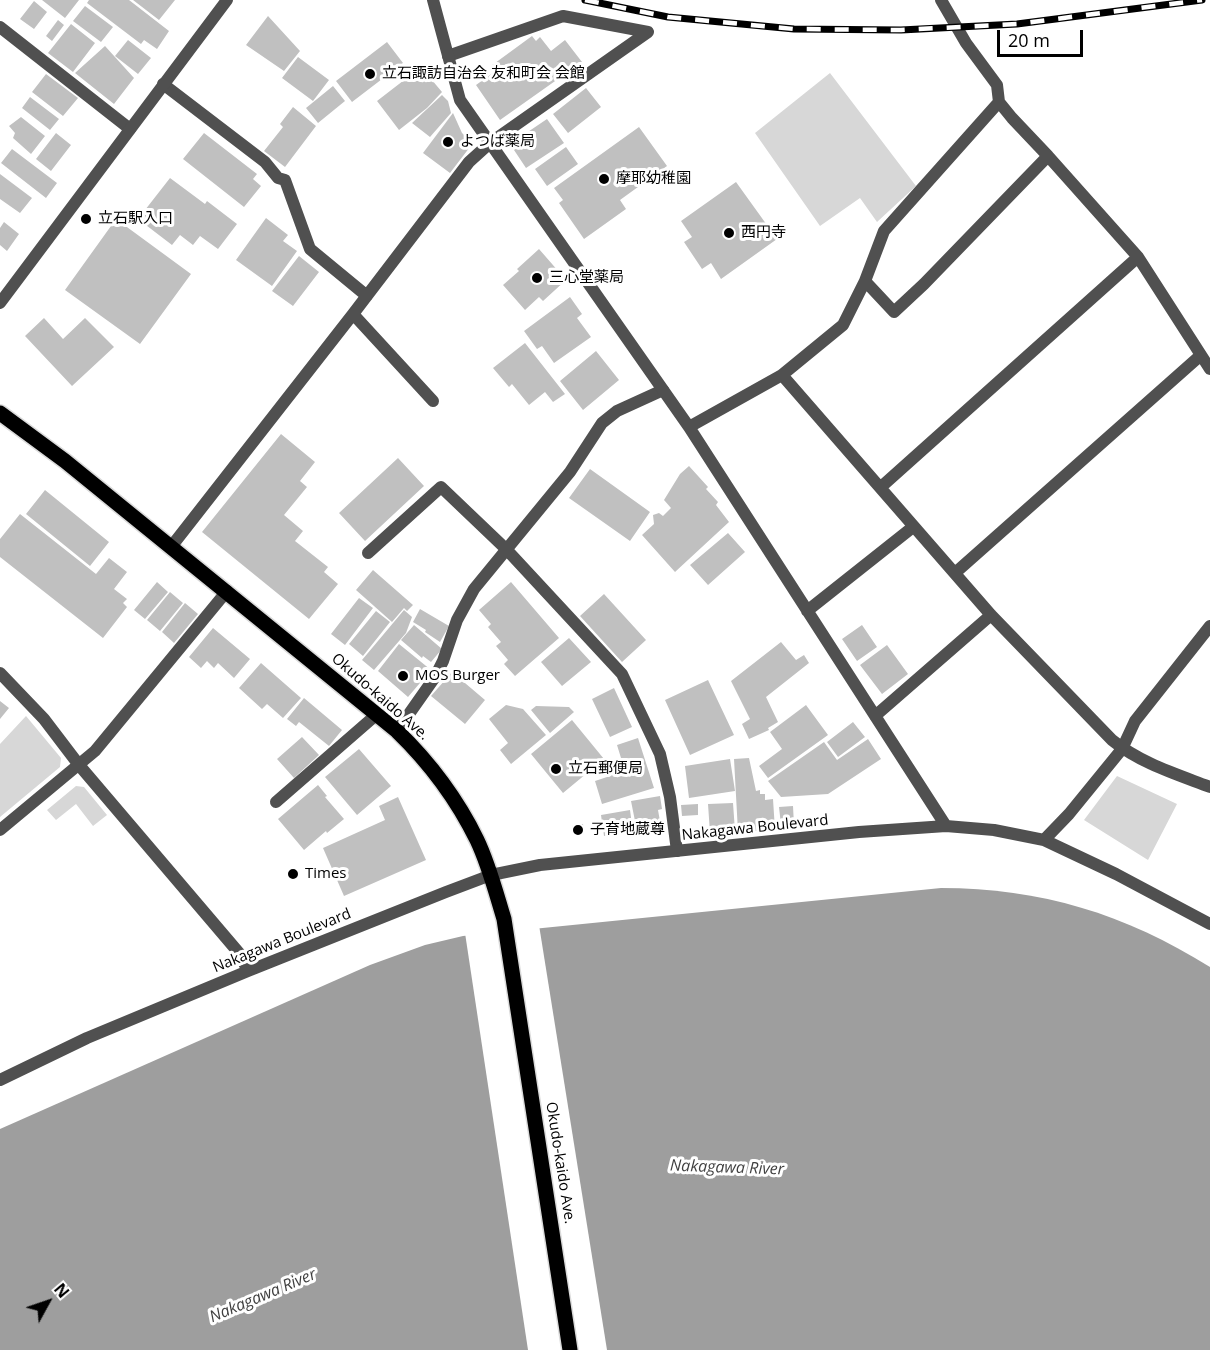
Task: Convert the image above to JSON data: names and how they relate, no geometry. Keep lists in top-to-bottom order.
{
  "streets": {
    "main road": ["Okudo-kaido Ave."],
    "street": ["Nakagawa Boulevard"]
  },
  "crossings": [
    ["Okudo-kaido Ave.", "Nakagawa Boulevard"]
  ],
  "water": ["Nakagawa River"],
  "places": [
    "立石諏訪自治会 友和町会 会館",
    "よつば薬局",
    "摩耶幼稚園",
    "立石駅入口",
    "西円寺",
    "三心堂薬局",
    "MOS Burger",
    "立石郵便局",
    "子育地蔵尊",
    "Times"
  ],
  "scale_bar": "20 m",
  "north": "top right"
}
